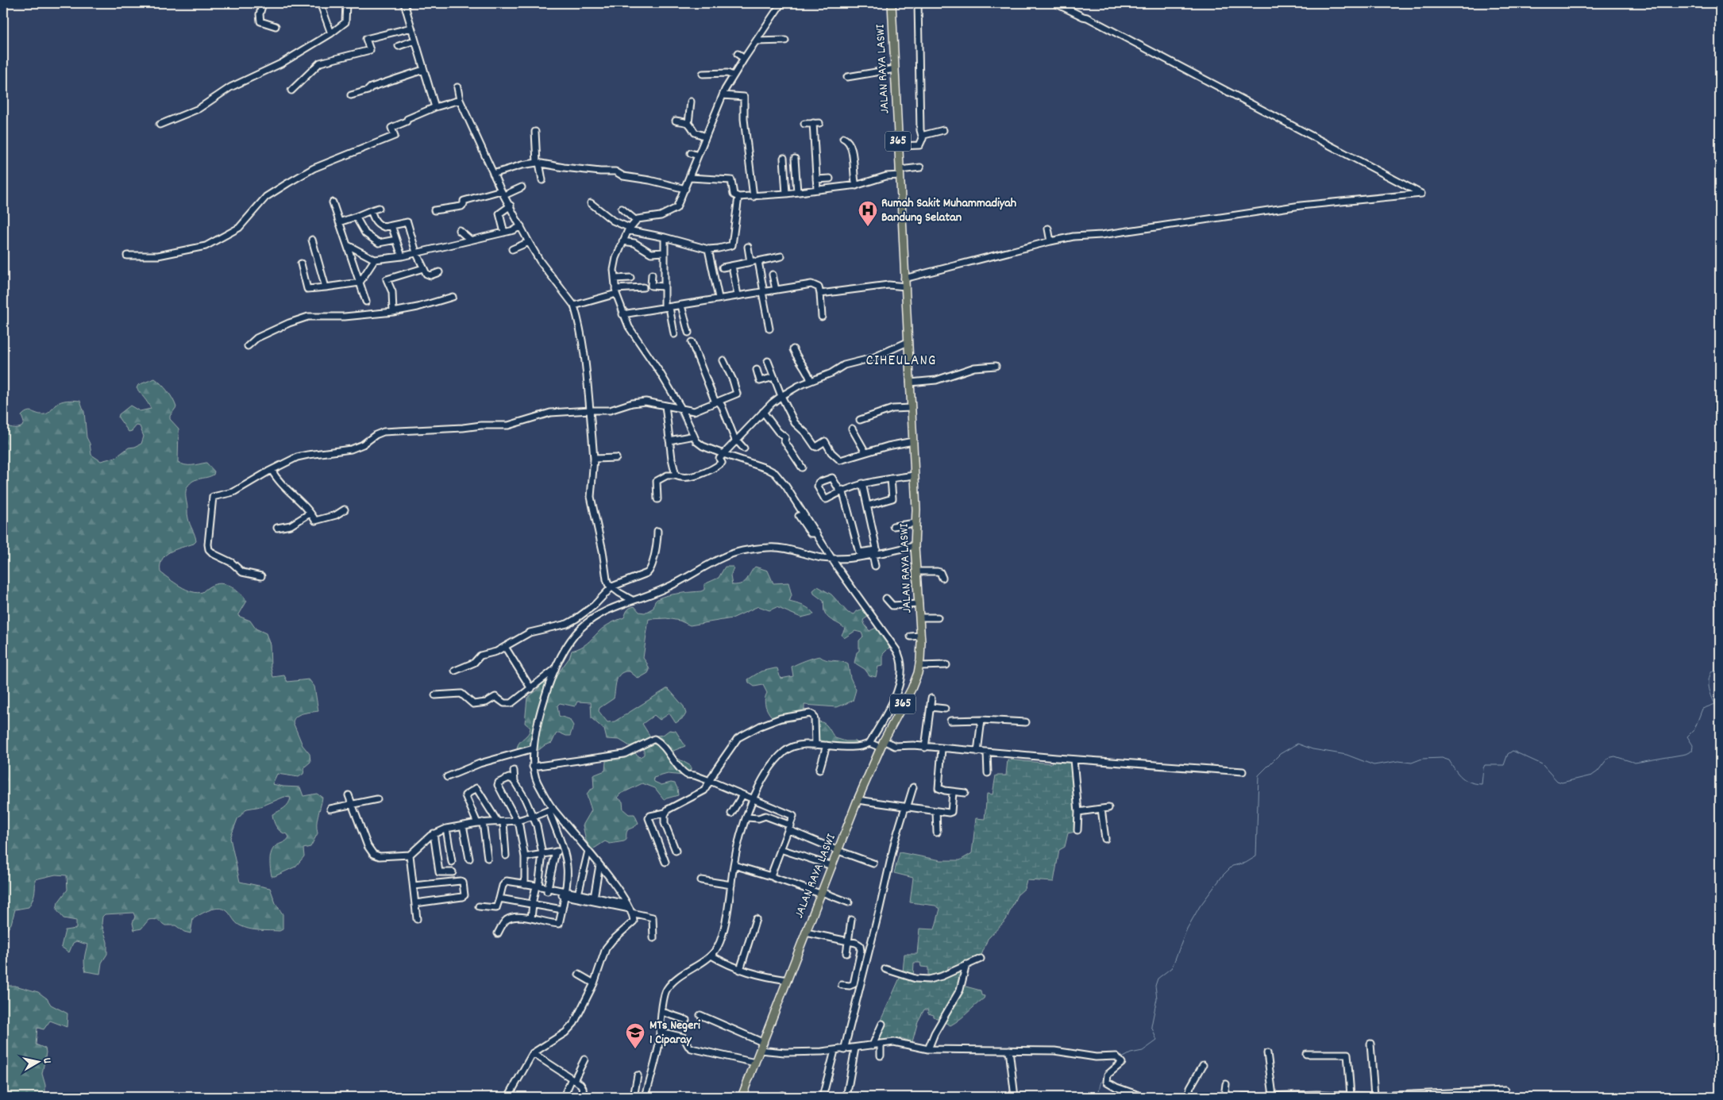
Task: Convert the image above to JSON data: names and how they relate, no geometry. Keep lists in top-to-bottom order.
{
  "streets": {
    "main road": ["JALAN RAYA LASWI", "365"]
  },
  "districts": ["CIHEULANG"],
  "places": {
    "hospital": ["Rumah Sakit Muhammadiyah Bandung Selatan"],
    "school or university": ["MTs Negeri 1 Ciparay"]
  },
  "north": "right"
}
